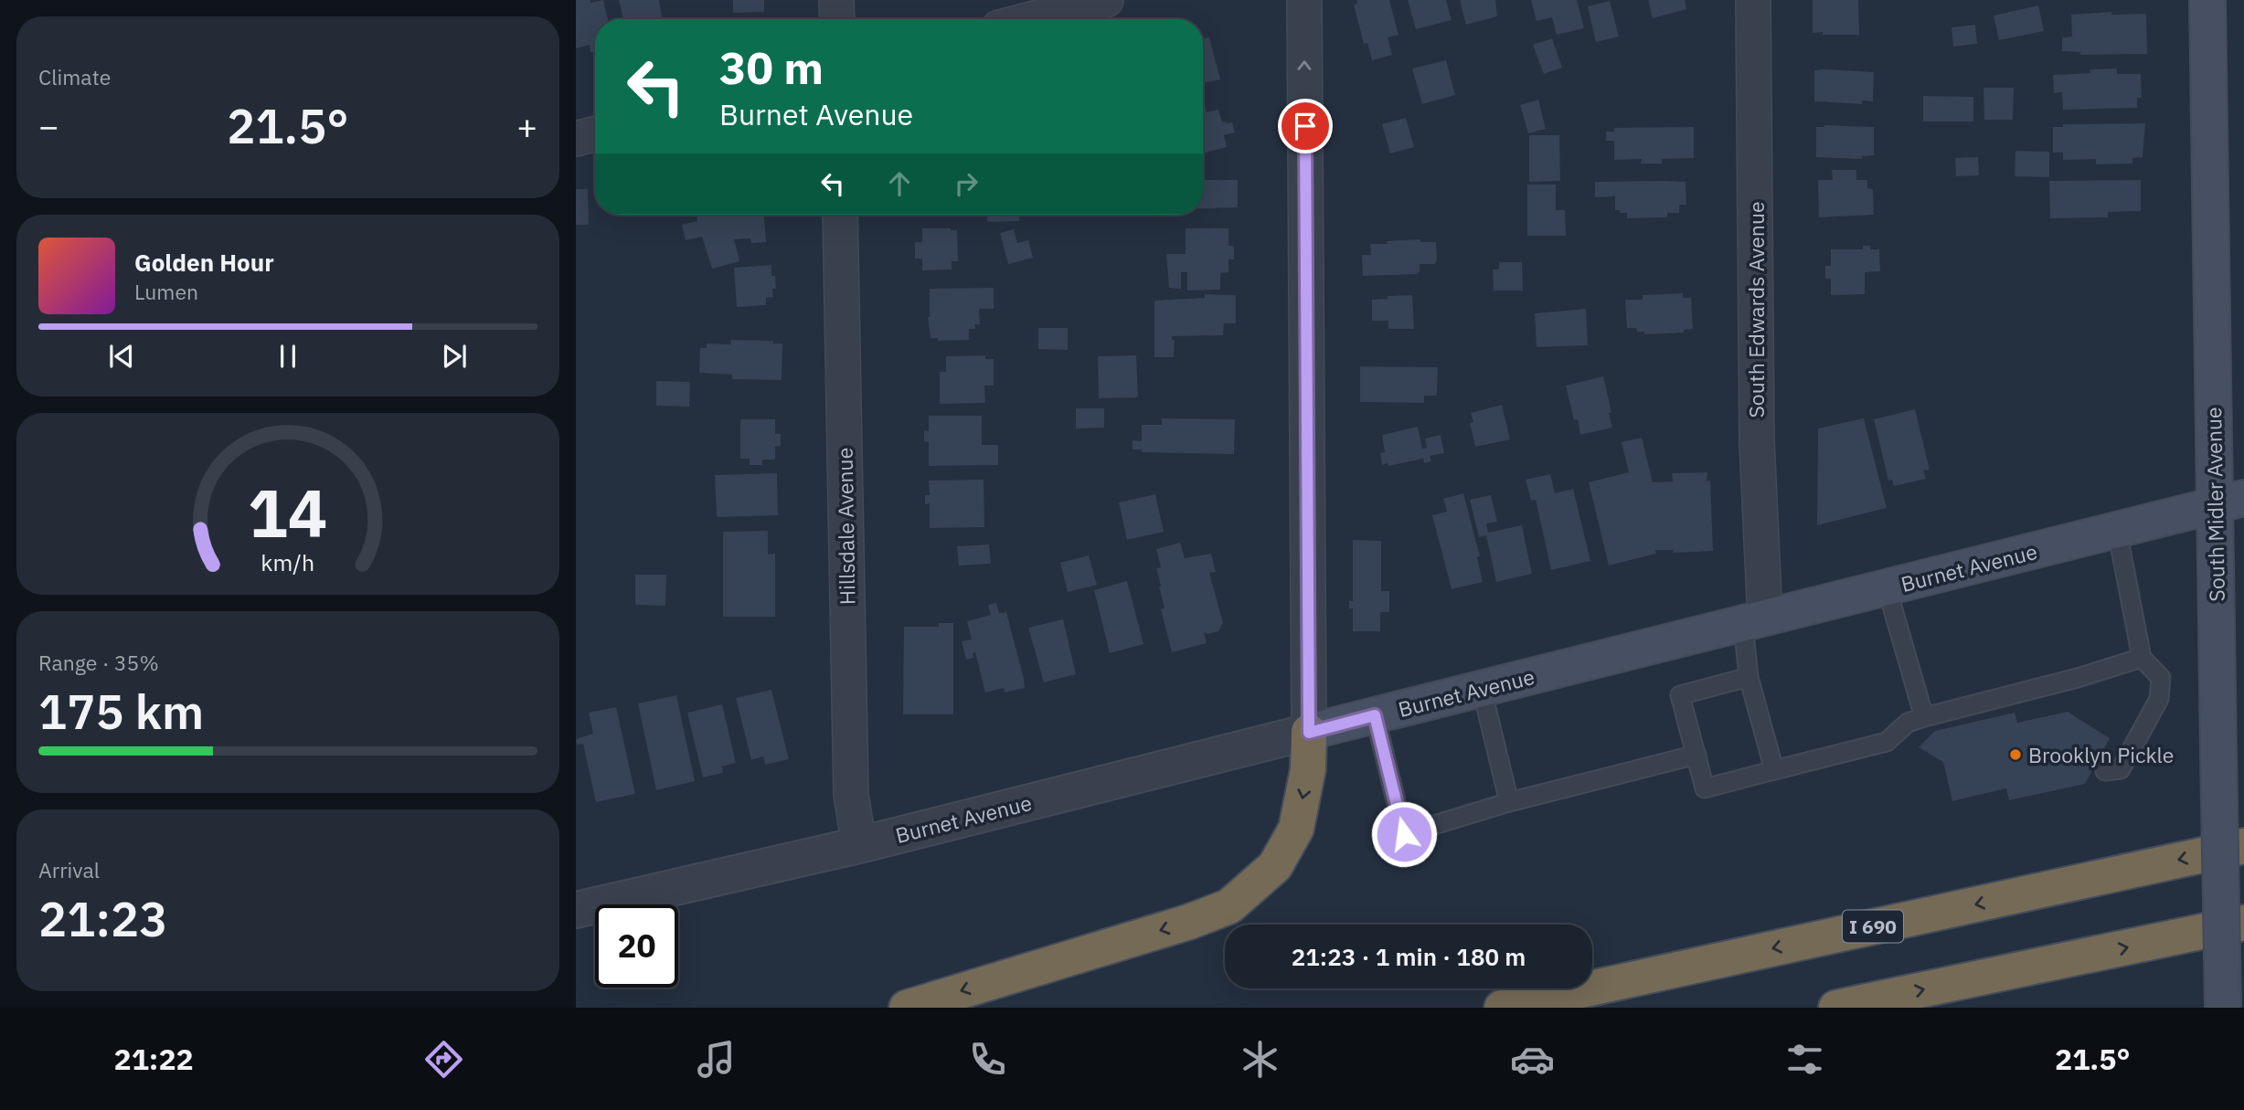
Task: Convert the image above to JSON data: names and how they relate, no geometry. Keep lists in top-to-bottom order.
{
  "streets": {
    "highway": ["I 690"],
    "main road": ["South Midler Avenue", "Burnet Avenue"],
    "street": ["South Edwards Avenue", "Hillsdale Avenue"]
  },
  "crossings": [
    ["South Edwards Avenue", "Burnet Avenue"],
    ["South Midler Avenue", "Burnet Avenue"],
    ["Hillsdale Avenue", "Burnet Avenue"]
  ],
  "places": ["Brooklyn Pickle"],
  "page": {
    "tile": [
      "Climate",
      ["Range · 35%", "175 km"],
      ["Arrival", "21:23"]
    ],
    "turn": ["30 m", "Burnet Avenue"],
    "heat": ["−", "21.5°", "+"],
    "song": ["Golden Hour", "Lumen"],
    "limit": "20",
    "trip": "21:23 · 1 min · 180 m",
    "tabs": ["21:22", "21.5°"],
    "gauge": ["14", "km/h"]
  }
}
